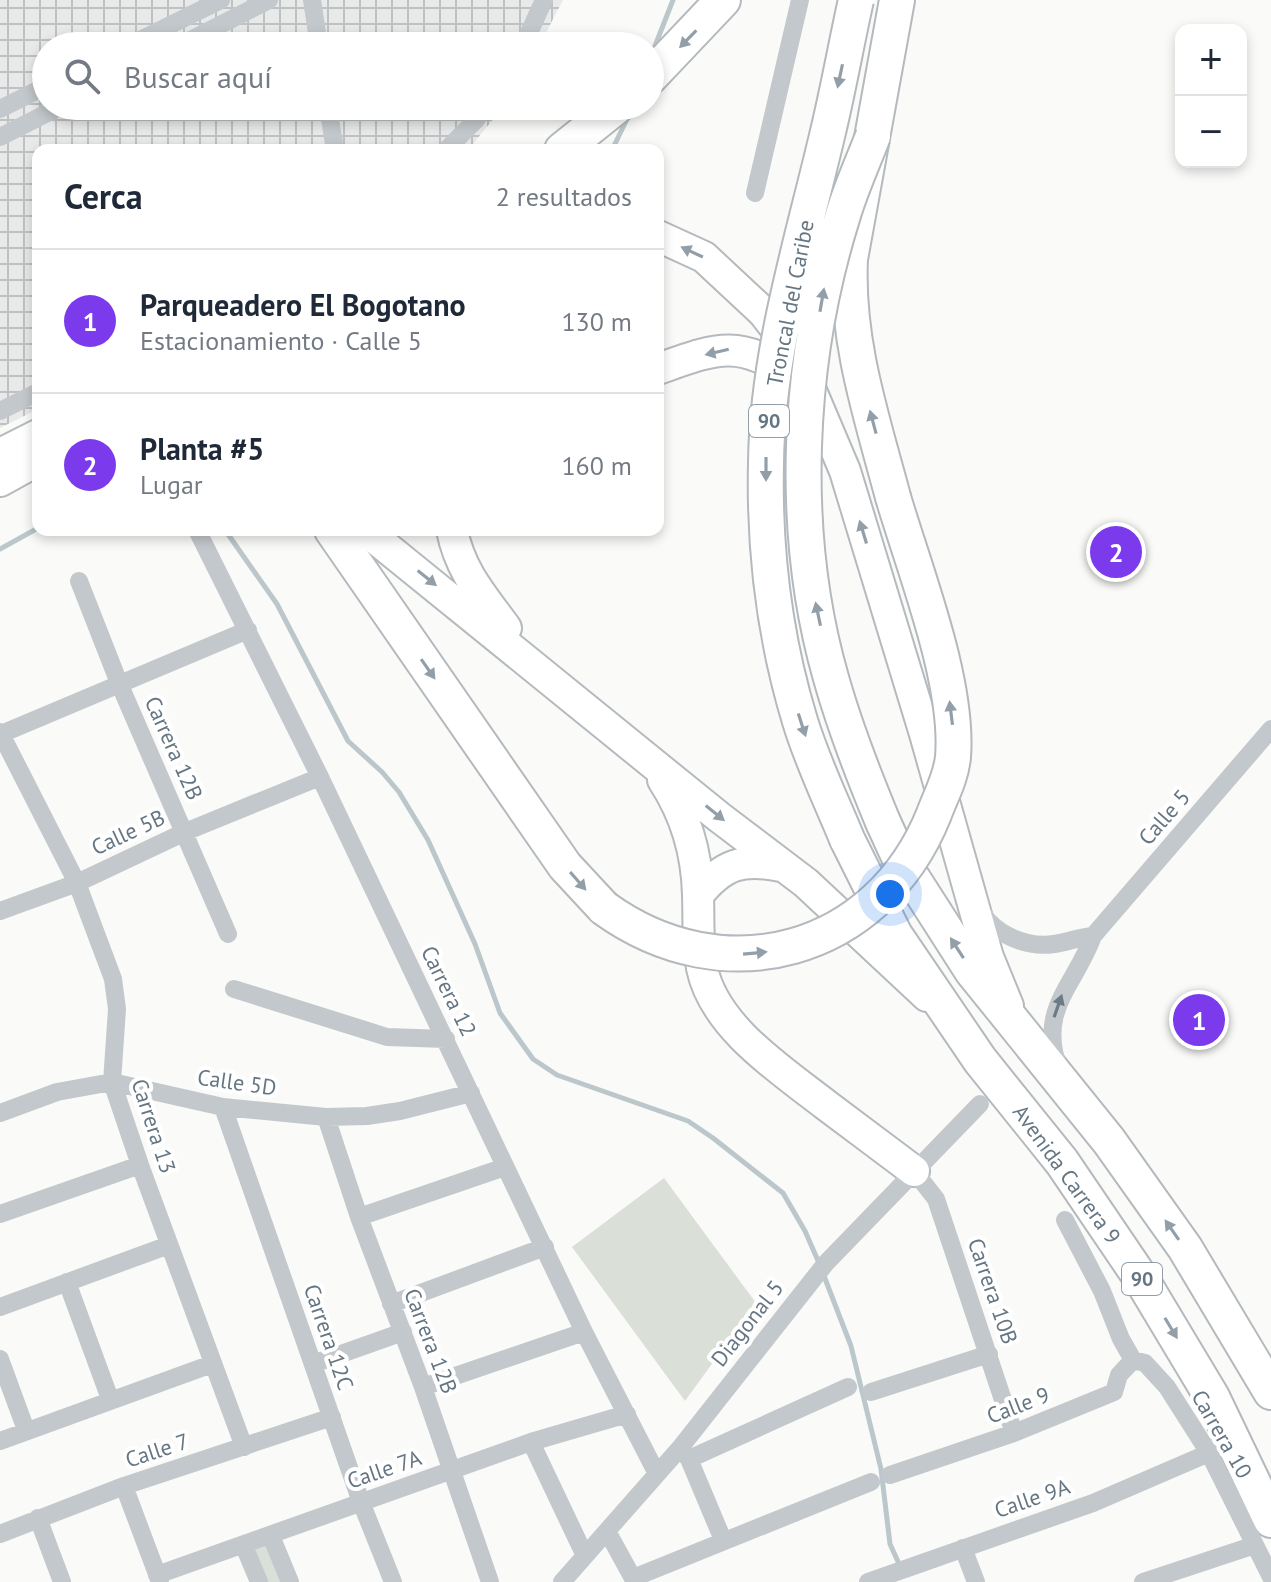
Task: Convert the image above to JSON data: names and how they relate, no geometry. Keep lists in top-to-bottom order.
{
  "streets": {
    "highway": ["Troncal del Caribe", "90", "Avenida Carrera 9"],
    "street": [
      "Carrera 12B",
      "Calle 5",
      "Calle 5B",
      "Carrera 12",
      "Calle 5D",
      "Carrera 13",
      "Carrera 10B",
      "Diagonal 5",
      "Carrera 12C",
      "Calle 9",
      "Carrera 10",
      "Calle 7",
      "Calle 7A",
      "Calle 9A"
    ]
  },
  "crossings": [
    ["Troncal del Caribe", "90"],
    ["Troncal del Caribe", "Avenida Carrera 9"],
    ["90", "Calle 5"],
    ["Carrera 12B", "Calle 5B"],
    ["Carrera 12B", "Calle 5D"],
    ["Carrera 12B", "Calle 7A"],
    ["Calle 5B", "Carrera 12"],
    ["Calle 5B", "Carrera 13"],
    ["Carrera 12", "Calle 5D"],
    ["Carrera 12", "Diagonal 5"],
    ["Carrera 12", "Calle 7A"],
    ["Calle 5D", "Carrera 13"],
    ["Calle 5D", "Carrera 12C"],
    ["Carrera 13", "Calle 7"],
    ["Avenida Carrera 9", "Carrera 10"],
    ["Carrera 10B", "Diagonal 5"],
    ["Carrera 10B", "Calle 9"],
    ["Carrera 12C", "Calle 7"],
    ["Carrera 12C", "Calle 7A"],
    ["Calle 9", "Carrera 10"],
    ["Carrera 10", "Calle 9A"]
  ],
  "page": {
    "map_buttons": ["+", "−"],
    "search": "Buscar aquí",
    "heading": ["Cerca", "2 resultados"],
    "list": [
      {
        "mark": "1",
        "name": "Parqueadero El Bogotano",
        "note": "Estacionamiento · Calle 5",
        "value": "130 m"
      },
      {
        "mark": "2",
        "name": "Planta #5",
        "note": "Lugar",
        "value": "160 m"
      }
    ],
    "pins": ["2", "1"]
  }
}
